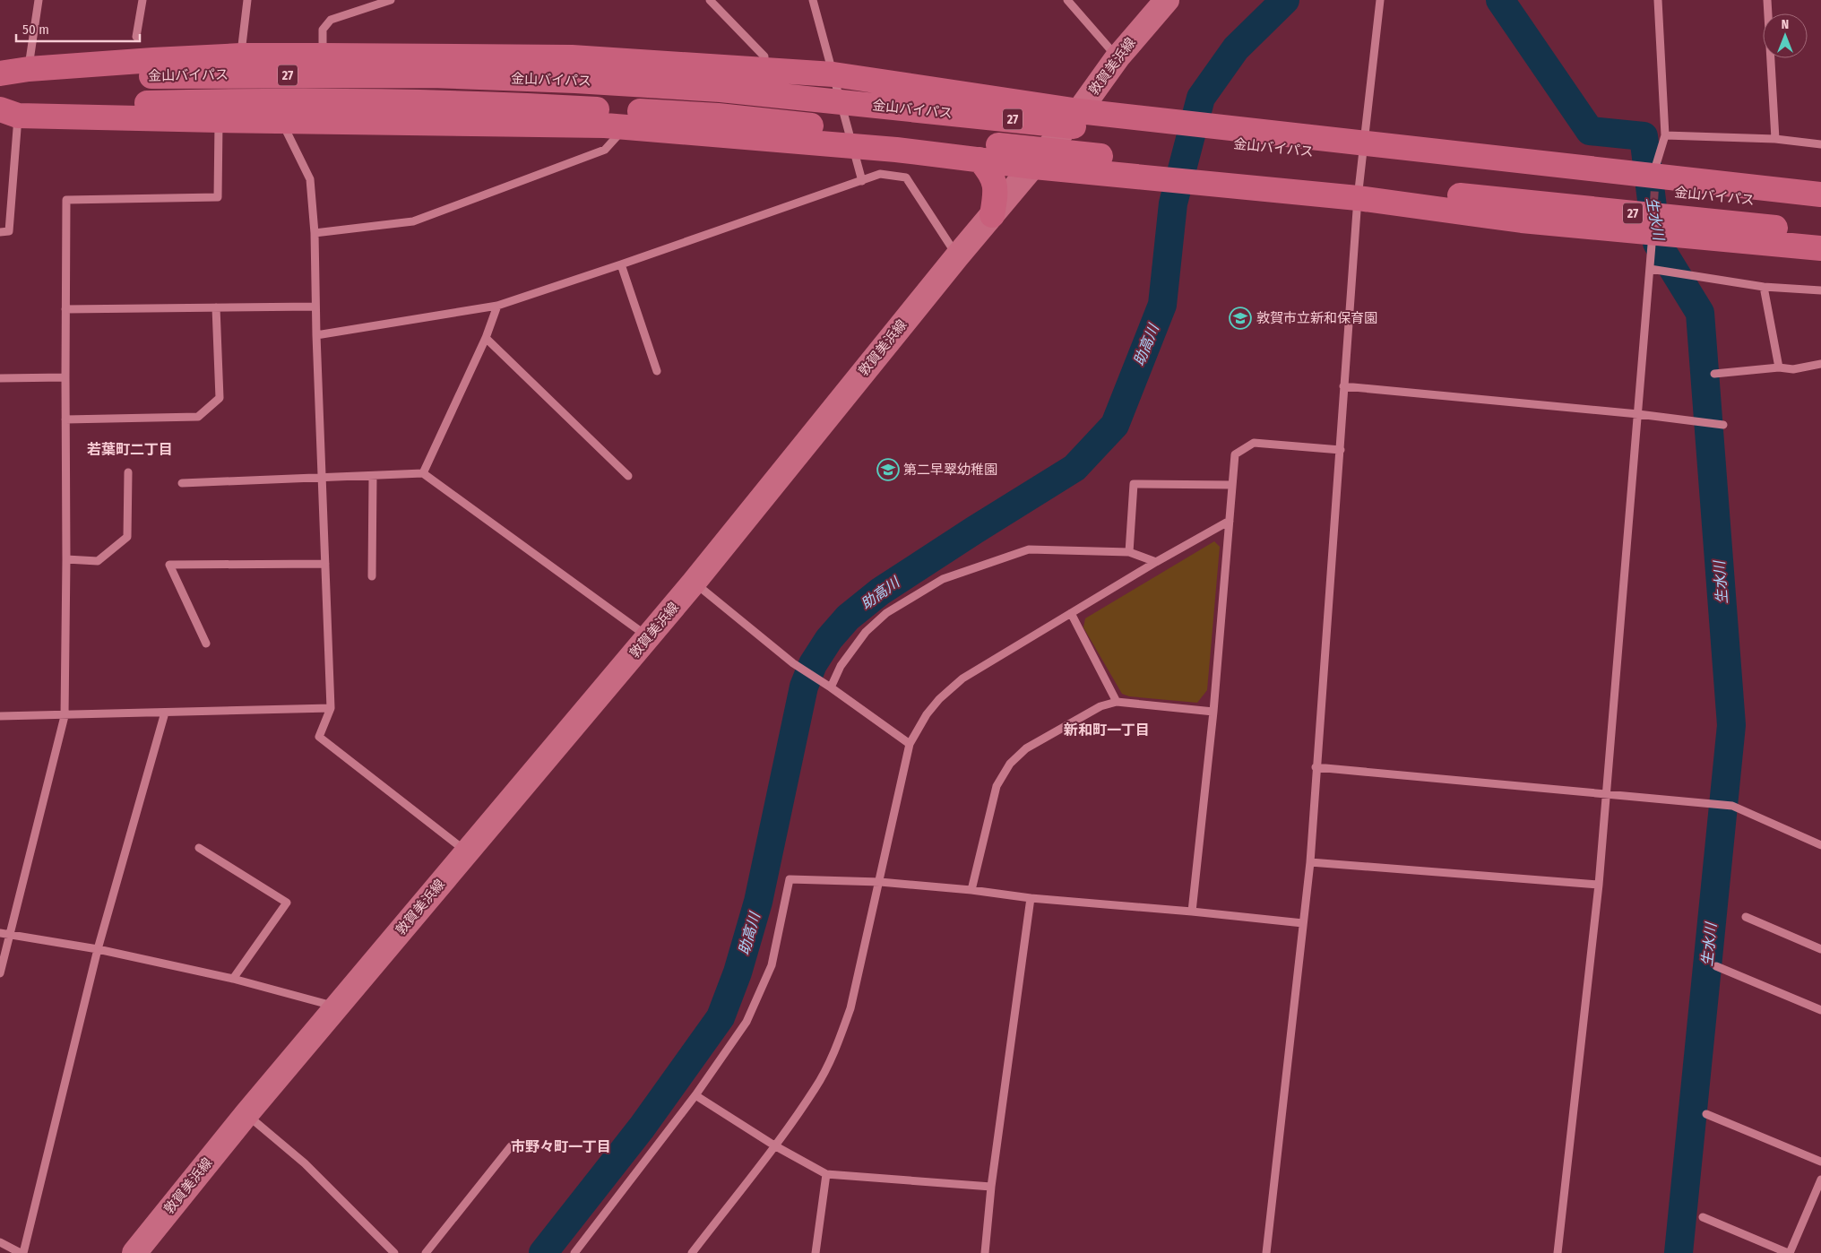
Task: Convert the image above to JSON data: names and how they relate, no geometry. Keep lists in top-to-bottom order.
{
  "streets": {
    "highway": ["金山バイパス", "27"],
    "main road": ["敦賀美浜線"]
  },
  "districts": ["若葉町二丁目", "新和町一丁目", "市野々町一丁目"],
  "water": ["生水川", "助高川"],
  "places": {
    "school or university": ["敦賀市立新和保育園", "第二早翠幼稚園"]
  },
  "scale_bar": "50 m",
  "north": "top"
}
